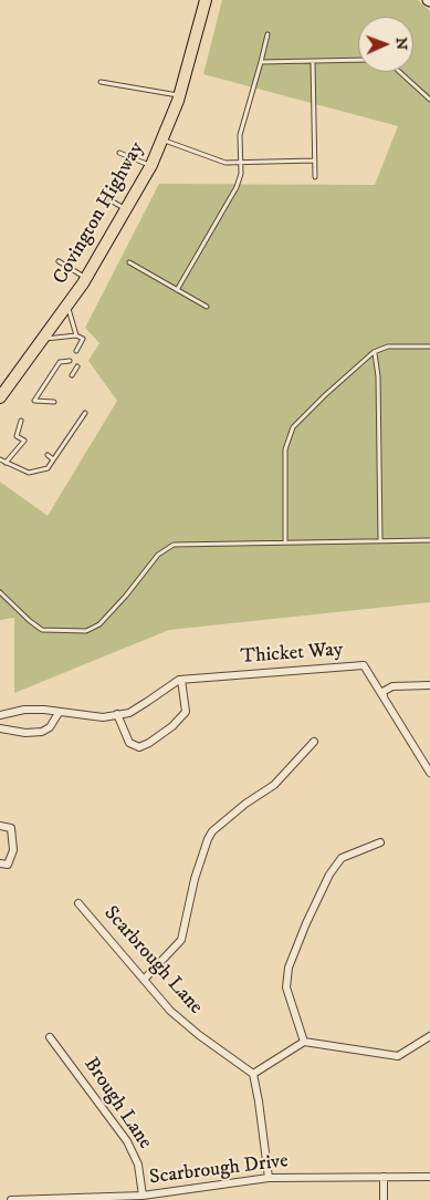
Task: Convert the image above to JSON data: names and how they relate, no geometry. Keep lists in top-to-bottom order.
{
  "streets": {
    "main road": ["Covington Highway"],
    "street": [
      "Thicket Way",
      "Scarbrough Lane",
      "Brough Lane",
      "Scarbrough Drive"
    ]
  },
  "crossings": [
    ["Brough Lane", "Scarbrough Drive"]
  ],
  "north": "right"
}
